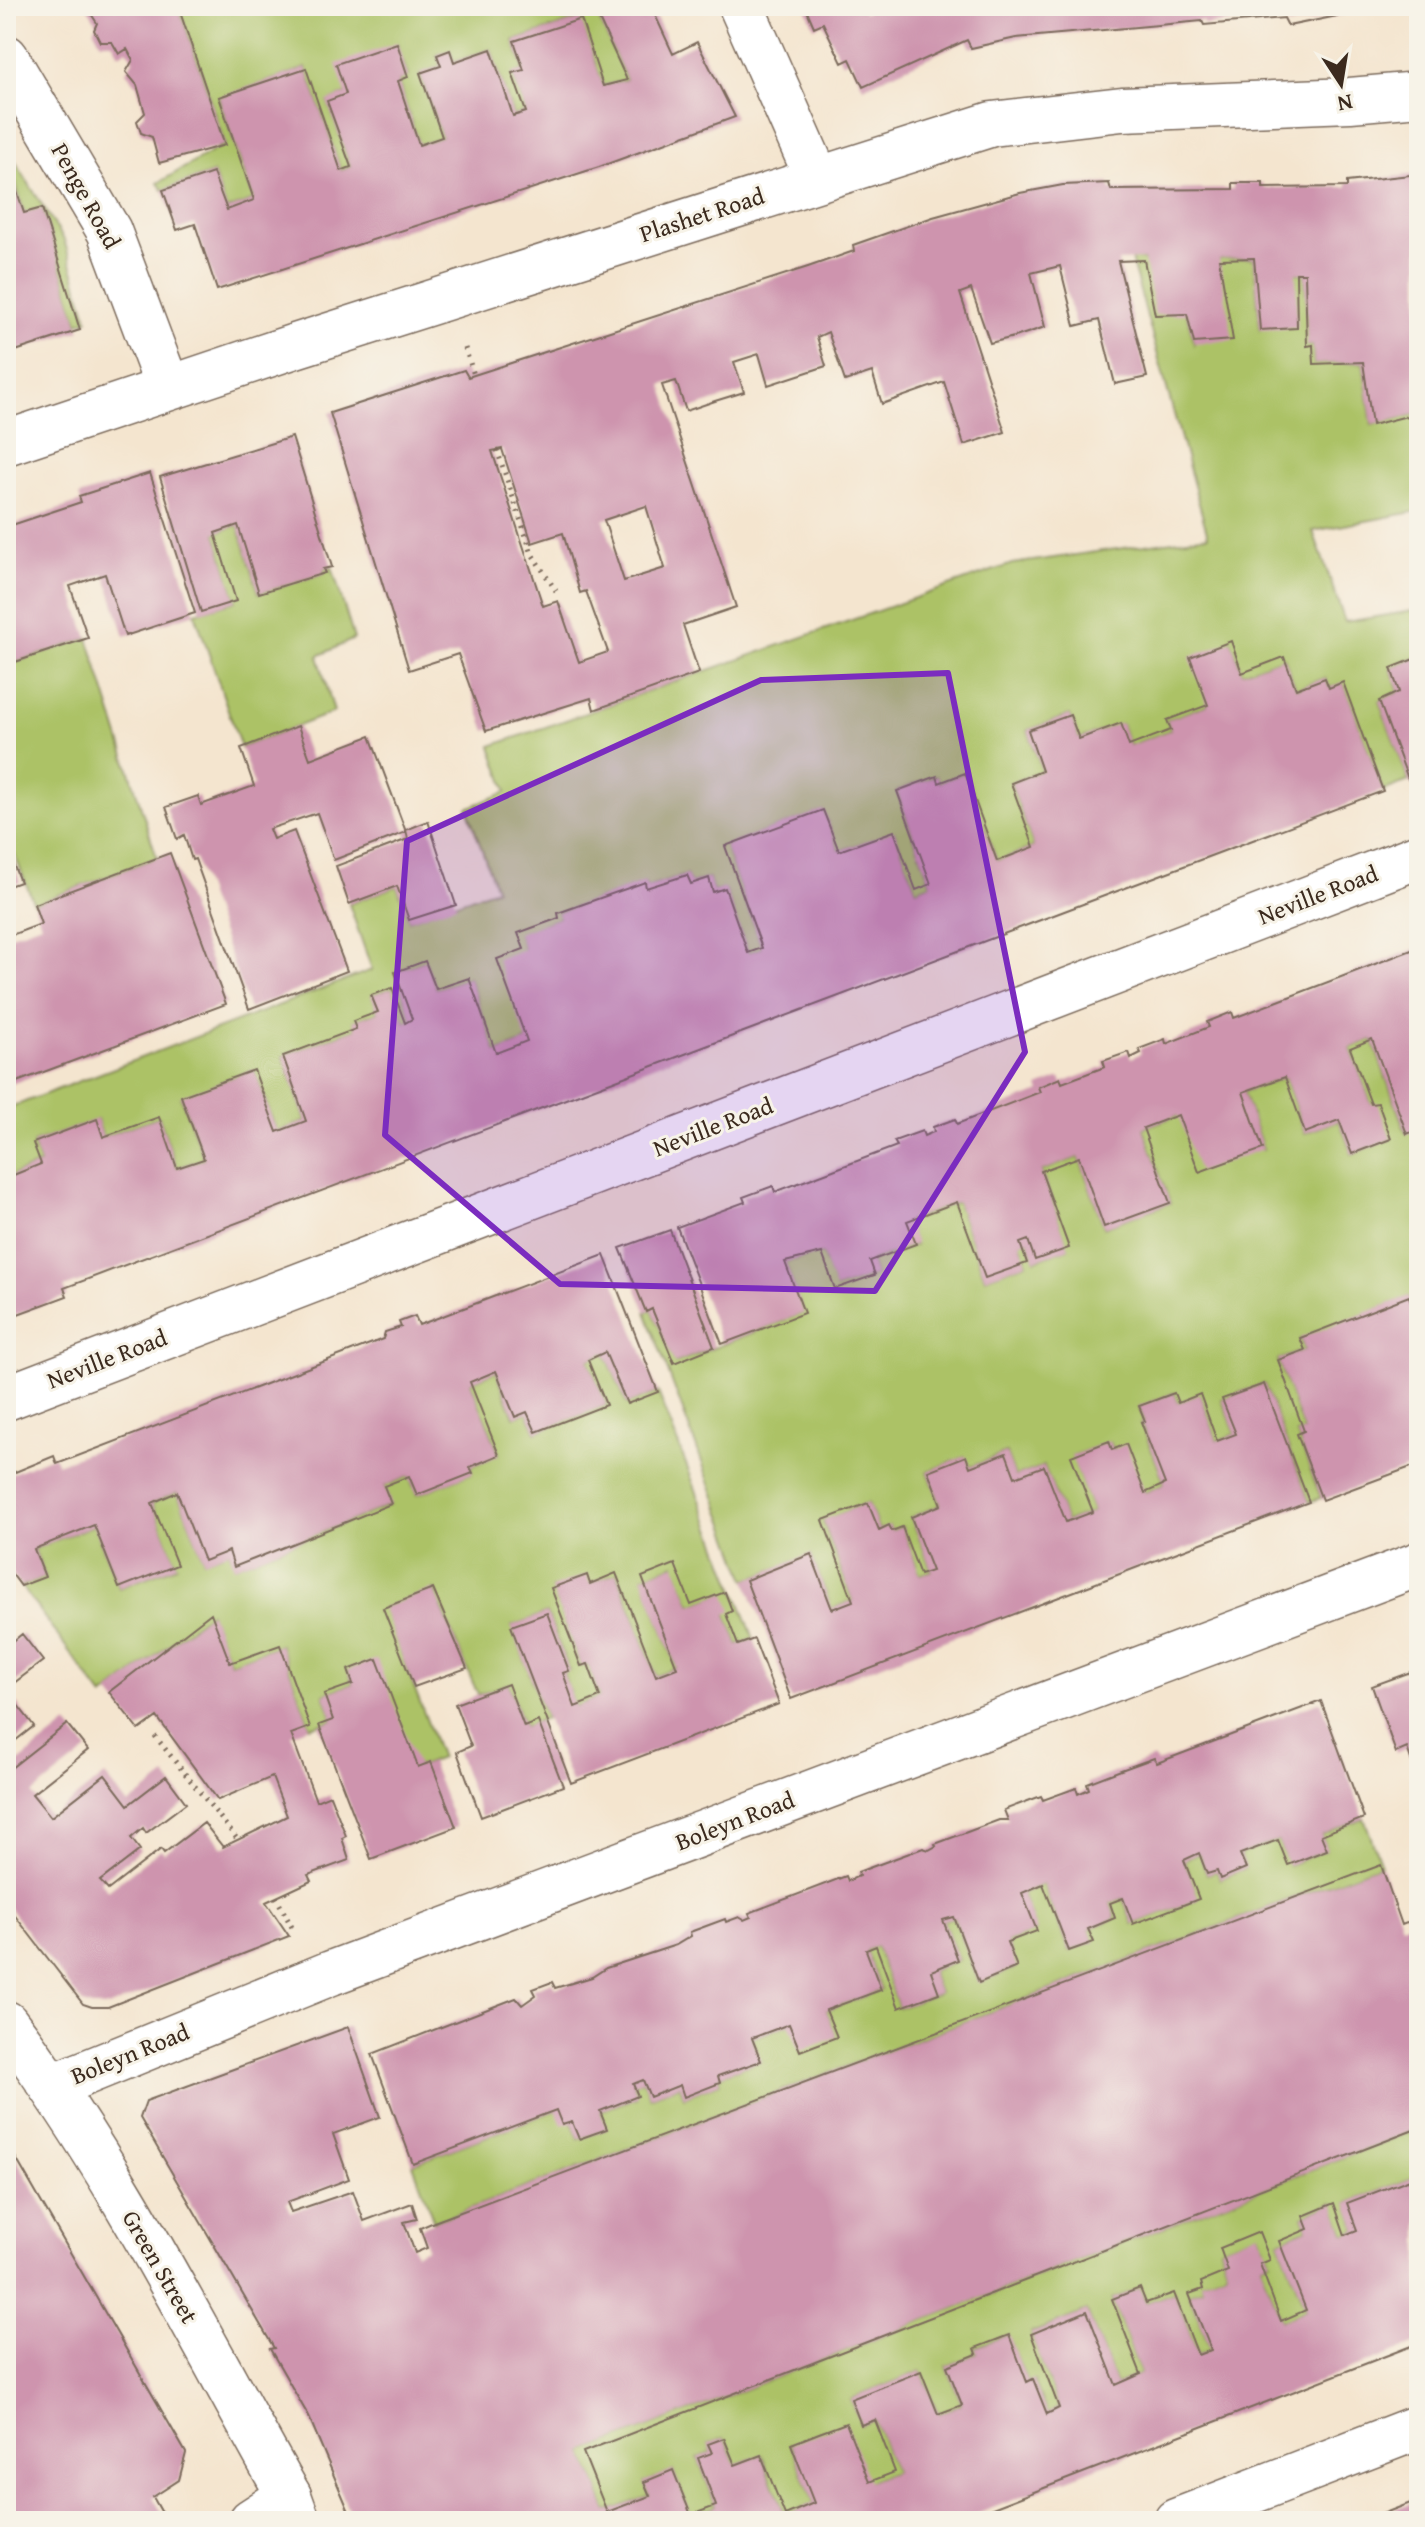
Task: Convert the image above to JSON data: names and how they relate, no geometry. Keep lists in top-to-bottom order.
{
  "streets": {
    "street": [
      "Penge Road",
      "Plashet Road",
      "Neville Road",
      "Boleyn Road",
      "Green Street"
    ]
  },
  "crossings": [
    ["Penge Road", "Plashet Road"],
    ["Boleyn Road", "Green Street"]
  ],
  "north": "bottom"
}
